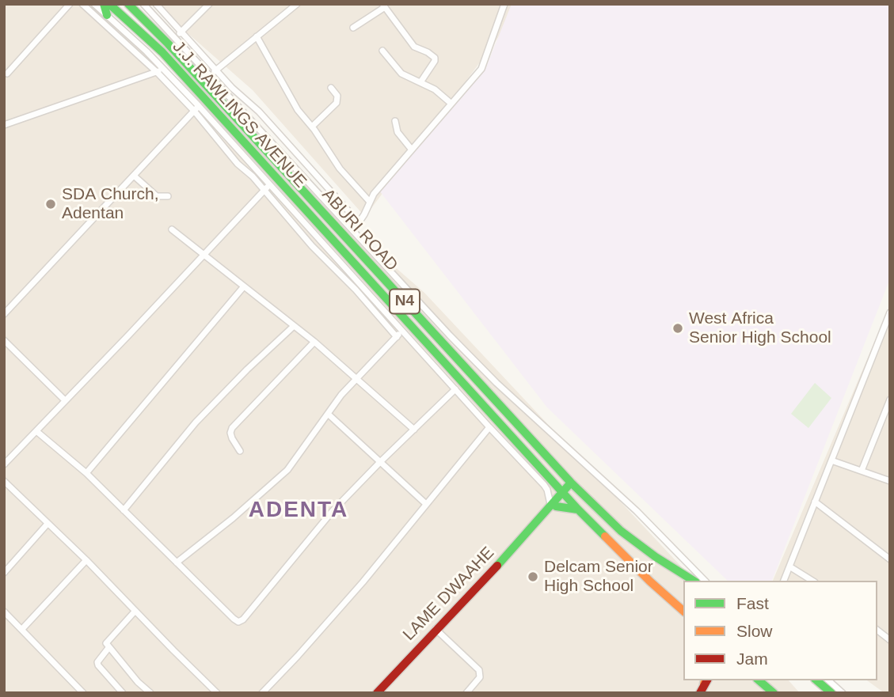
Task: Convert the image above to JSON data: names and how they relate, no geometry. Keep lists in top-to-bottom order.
{
  "streets": {
    "main road": [
      "J.J. RAWLINGS AVENUE",
      "ABURI ROAD",
      "N4",
      "LAME DWAAHE"
    ]
  },
  "crossings": [
    ["J.J. RAWLINGS AVENUE", "N4"],
    ["J.J. RAWLINGS AVENUE", "LAME DWAAHE"],
    ["ABURI ROAD", "LAME DWAAHE"],
    ["N4", "LAME DWAAHE"]
  ],
  "districts": ["ADENTA"],
  "places": ["SDA Church, Adentan", "West Africa Senior High School", "Delcam Senior High School"],
  "legend": ["Fast", "Slow", "Jam"]
}
